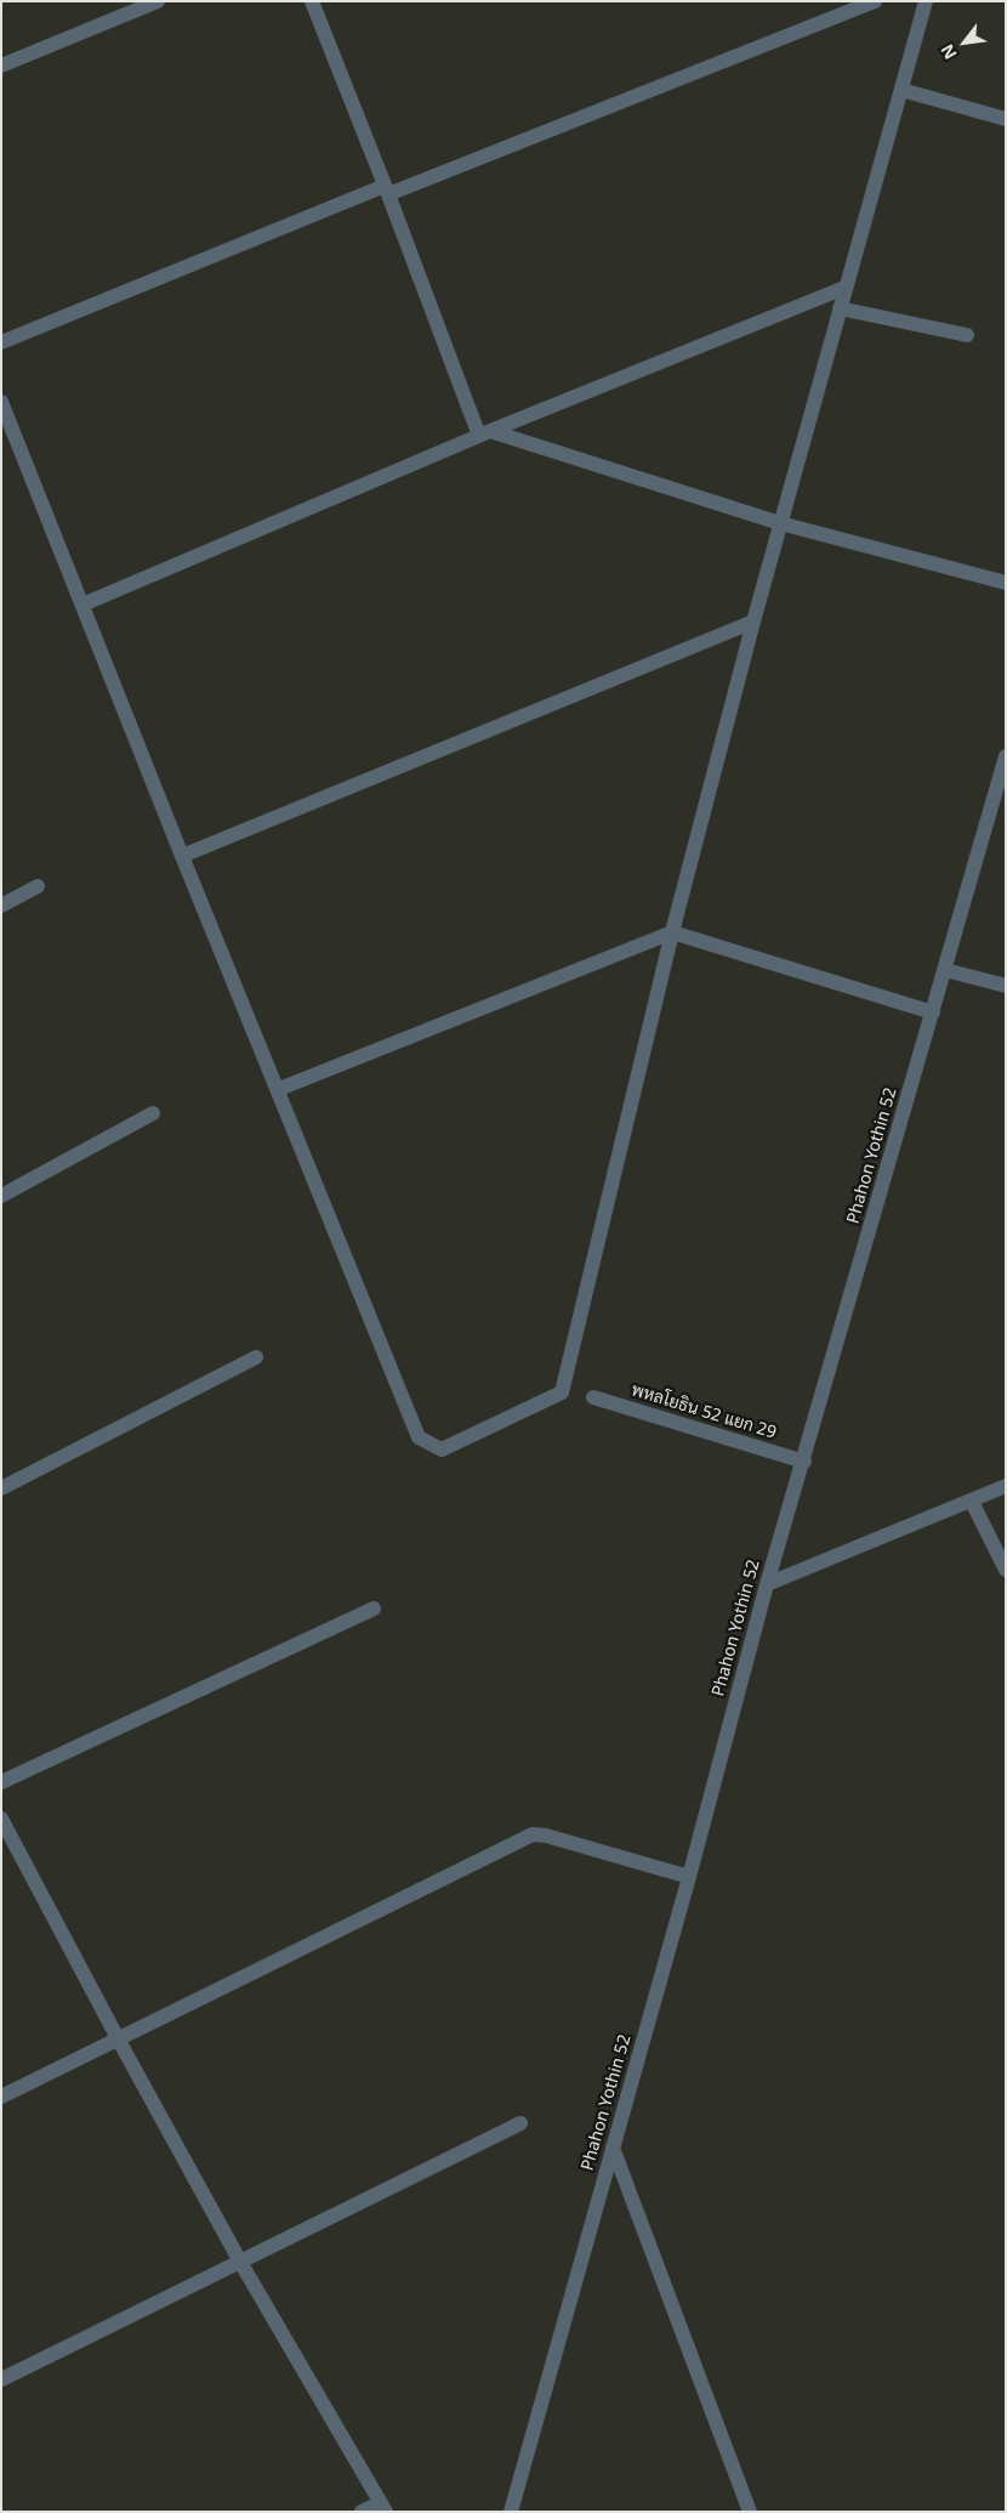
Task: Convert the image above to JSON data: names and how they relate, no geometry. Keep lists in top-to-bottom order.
{
  "streets": {
    "street": ["Phahon Yothin 52", "พหลโยธิน 52 แยก 29"]
  },
  "crossings": [
    ["Phahon Yothin 52", "พหลโยธิน 52 แยก 29"]
  ],
  "north": "bottom left"
}
